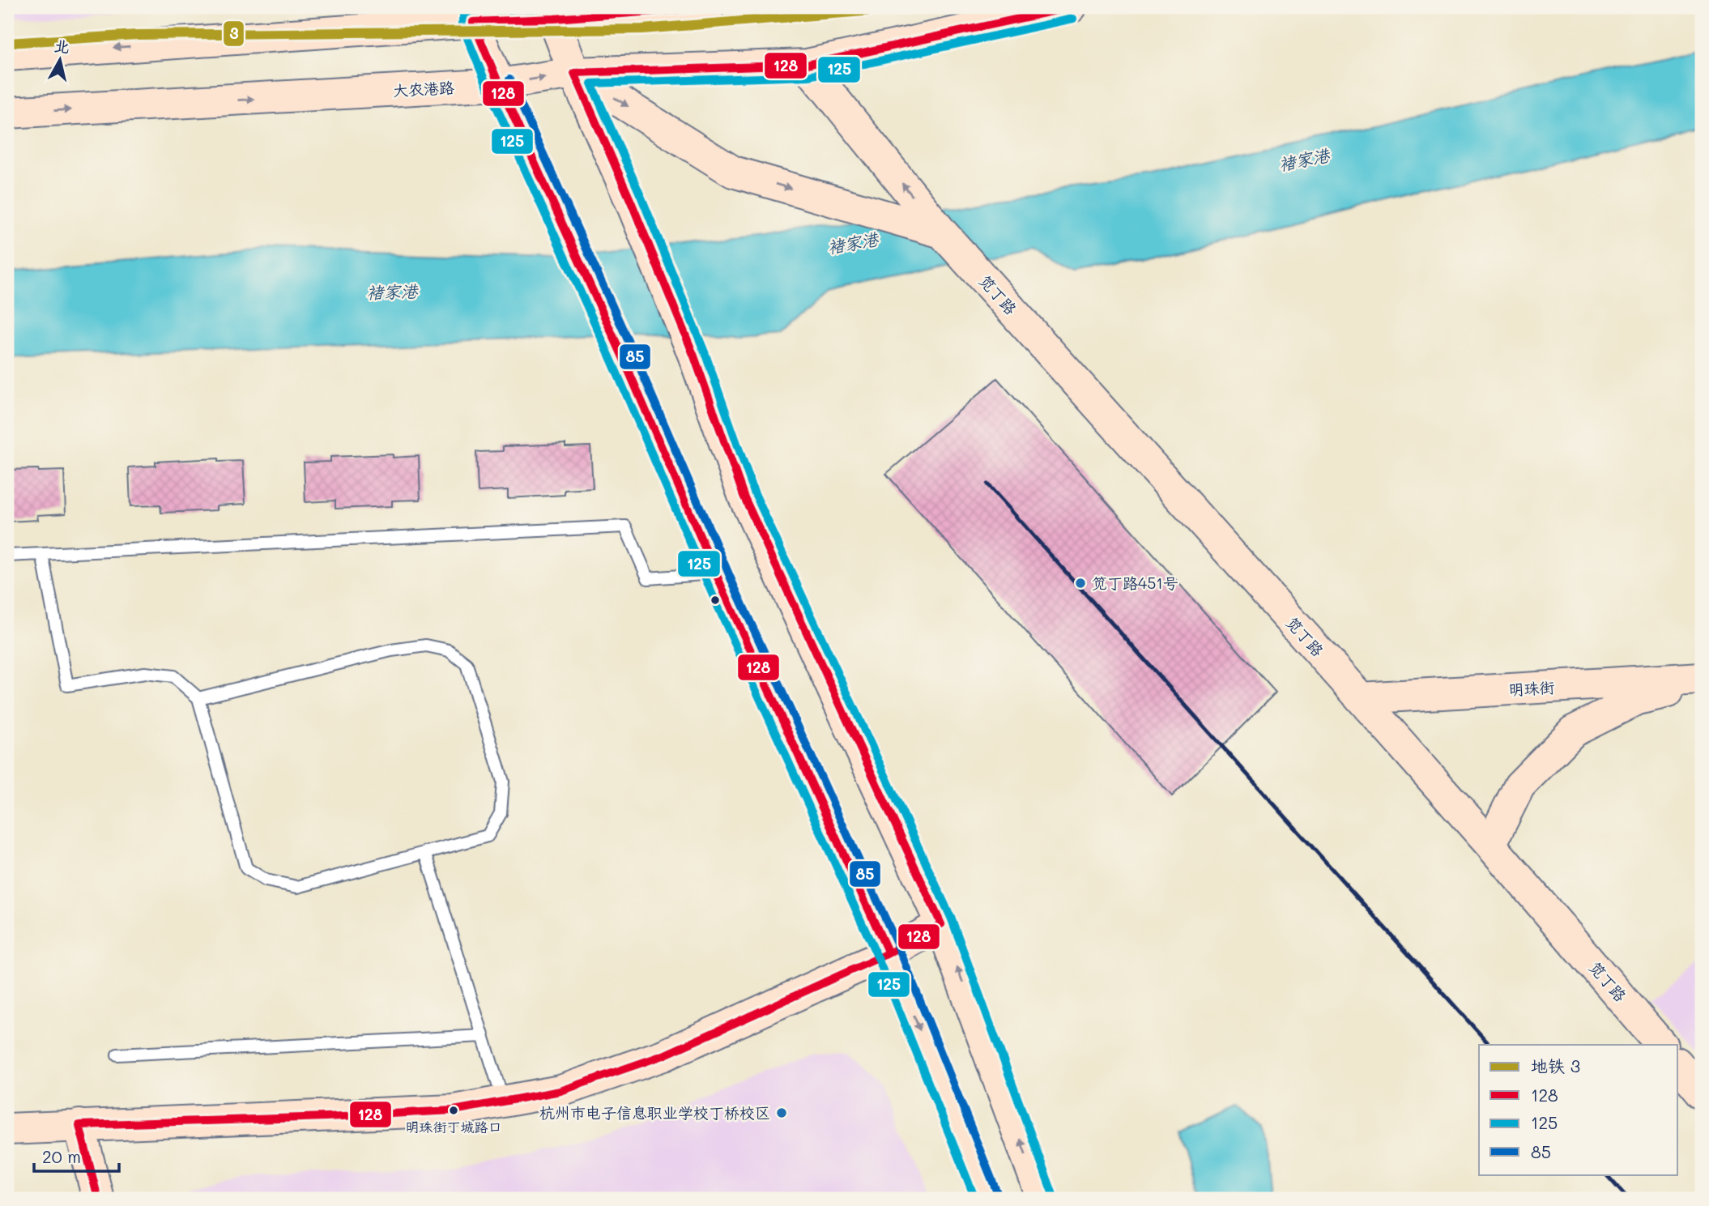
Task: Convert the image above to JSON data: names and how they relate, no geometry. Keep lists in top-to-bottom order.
{
  "streets": {
    "main road": ["大农港路", "笕丁路", "明珠街"]
  },
  "crossings": [
    ["大农港路", "笕丁路"],
    ["笕丁路", "明珠街"]
  ],
  "water": ["褚家港"],
  "places": ["笕丁路451号", "明珠街丁城路口", "杭州市电子信息职业学校丁桥校区"],
  "lines": [
    "metro line 3",
    "transit line 128",
    "transit line 125",
    "transit line 85"
  ],
  "legend": [
    "地铁 3",
    "128",
    "125",
    "85"
  ],
  "scale_bar": "20 m",
  "north": "top"
}
